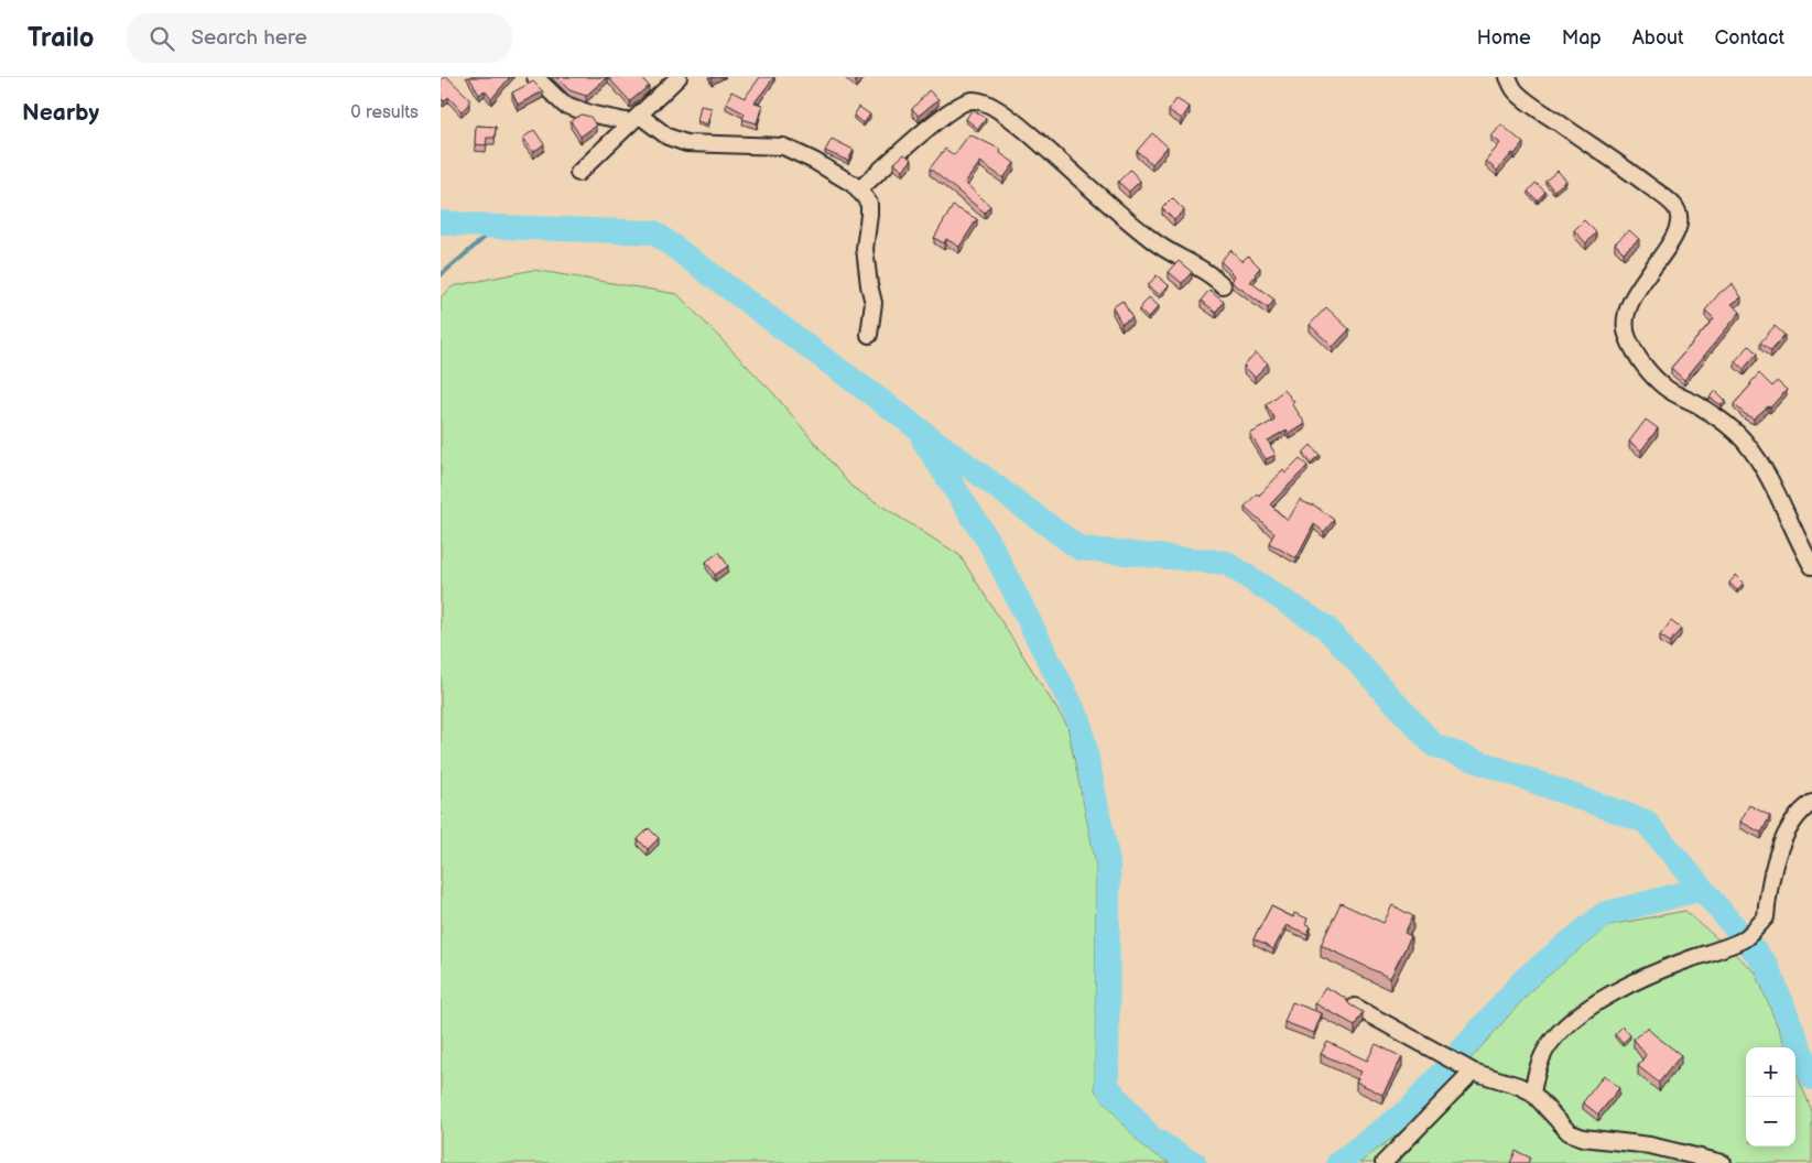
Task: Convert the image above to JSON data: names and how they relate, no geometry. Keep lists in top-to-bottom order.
{
  "page": {
    "header": "Trailo",
    "search": "Search here",
    "nav": [
      "Home",
      "Map",
      "About",
      "Contact"
    ],
    "heading": ["Nearby", "0 results"],
    "map_buttons": ["+", "−"]
  }
}
